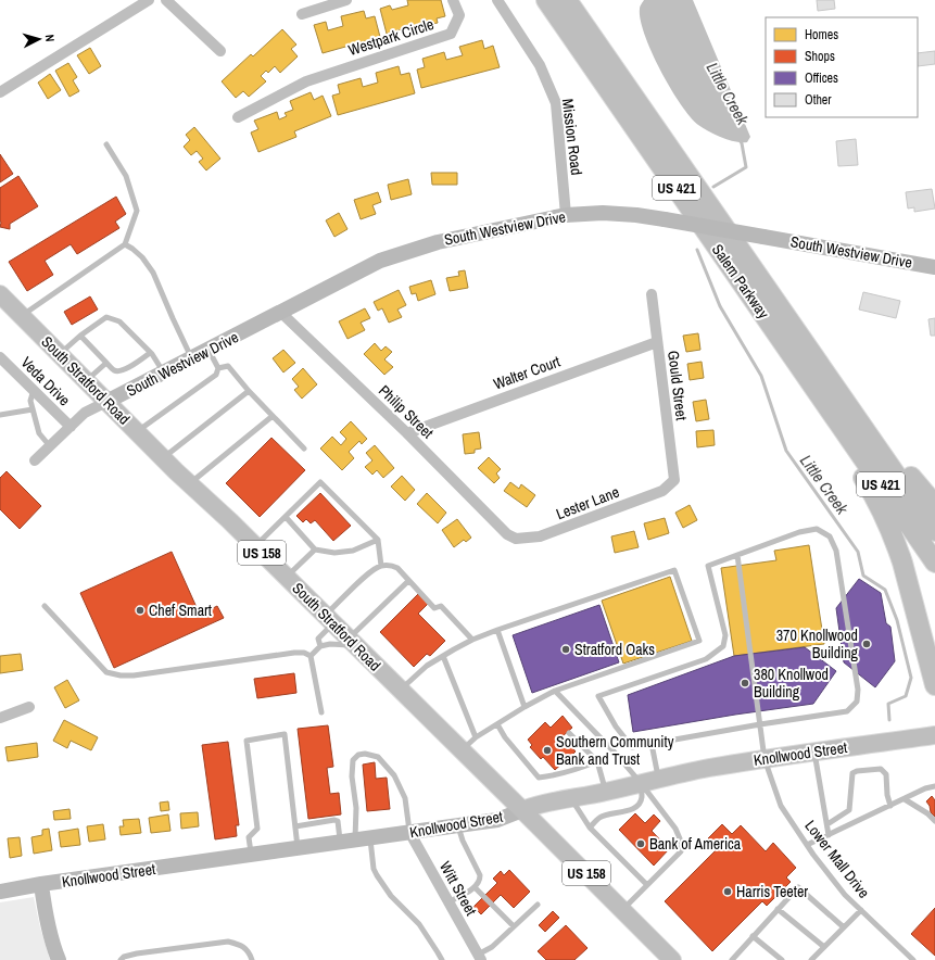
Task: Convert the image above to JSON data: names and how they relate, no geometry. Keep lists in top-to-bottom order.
{
  "streets": {
    "highway": ["US 421", "Salem Parkway"],
    "main road": ["South Stratford Road", "US 158", "Knollwood Street"],
    "street": [
      "Westpark Circle",
      "Mission Road",
      "South Westview Drive",
      "Walter Court",
      "Veda Drive",
      "Gould Street",
      "Philip Street",
      "Lester Lane",
      "Witt Street"
    ],
    "lane": ["Lower Mall Drive"]
  },
  "crossings": [
    ["Mission Road", "South Westview Drive"],
    ["South Westview Drive", "South Stratford Road"],
    ["South Westview Drive", "Philip Street"],
    ["Walter Court", "Gould Street"],
    ["Walter Court", "Philip Street"],
    ["South Stratford Road", "Knollwood Street"],
    ["Gould Street", "Lester Lane"],
    ["Philip Street", "Lester Lane"],
    ["Knollwood Street", "Lower Mall Drive"],
    ["Knollwood Street", "Witt Street"]
  ],
  "water": ["Little Creek"],
  "places": [
    "Chef Smart",
    "370 Knollwood Building",
    "Stratford Oaks",
    "380 Knollwod Building",
    "Southern Community Bank and Trust",
    "Bank of America",
    "Harris Teeter"
  ],
  "legend": [
    "Homes",
    "Shops",
    "Offices",
    "Other"
  ],
  "north": "right"
}
